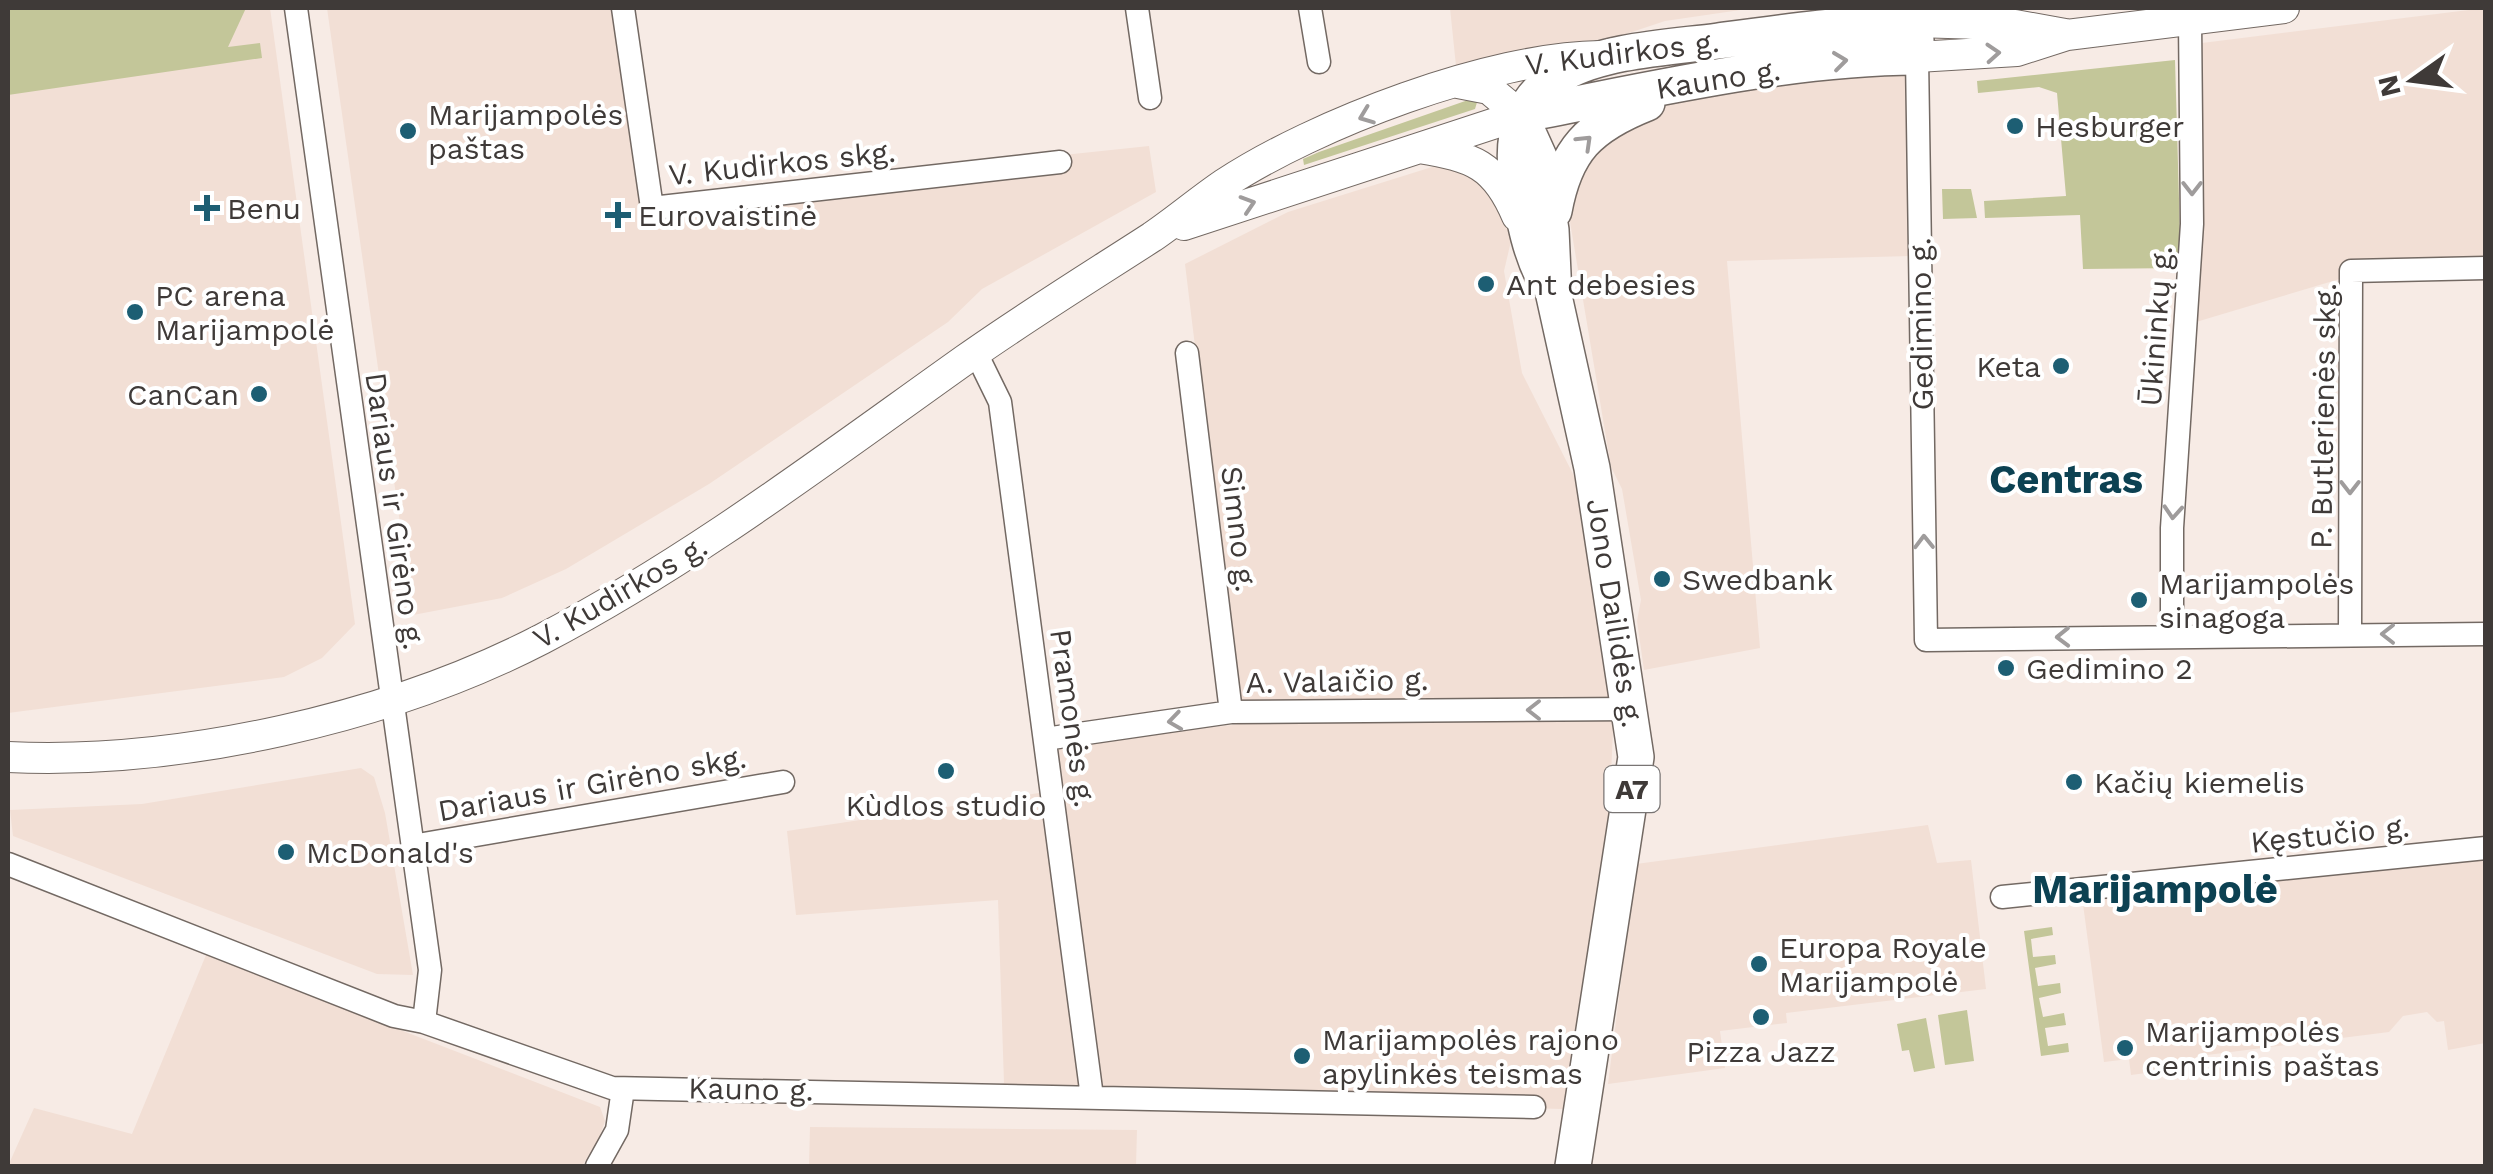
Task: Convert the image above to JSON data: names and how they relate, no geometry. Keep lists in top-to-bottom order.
{
  "streets": {
    "highway": [
      "V. Kudirkos g.",
      "Kauno g.",
      "Jono Dailidės g.",
      "A7"
    ],
    "street": [
      "V. Kudirkos skg.",
      "Gedimino g.",
      "Ūkininkų g.",
      "P. Butlerienės skg.",
      "Dariaus ir Girėno g.",
      "Simno g.",
      "A. Valaičio g.",
      "Pramonės g.",
      "Dariaus ir Girėno skg.",
      "Kęstučio g."
    ]
  },
  "crossings": [
    ["V. Kudirkos g.", "Kauno g."],
    ["V. Kudirkos g.", "Gedimino g."],
    ["V. Kudirkos g.", "Ūkininkų g."],
    ["V. Kudirkos g.", "Dariaus ir Girėno g."],
    ["V. Kudirkos g.", "Pramonės g."],
    ["Kauno g.", "Gedimino g."],
    ["Kauno g.", "Dariaus ir Girėno g."],
    ["Kauno g.", "Pramonės g."],
    ["Gedimino g.", "Ūkininkų g."],
    ["Dariaus ir Girėno g.", "Dariaus ir Girėno skg."],
    ["Simno g.", "A. Valaičio g."],
    ["Jono Dailidės g.", "A. Valaičio g."],
    ["A. Valaičio g.", "Pramonės g."]
  ],
  "one_way": ["Ūkininkų g.", "A. Valaičio g."],
  "districts": ["Centras", "Marijampolė"],
  "places": {
    "other": [
      "Hesburger",
      "Marijampolės paštas",
      "Ant debesies",
      "PC arena Marijampolė",
      "Keta",
      "CanCan",
      "Swedbank",
      "Marijampolės sinagoga",
      "Gedimino 2",
      "Kùdlos studio",
      "Kačių kiemelis",
      "McDonald's",
      "Europa Royale Marijampolė",
      "Pizza Jazz",
      "Marijampolės centrinis paštas",
      "Marijampolės rajono apylinkės teismas"
    ],
    "health": ["Benu", "Eurovaistinė"]
  },
  "north": "left"
}
